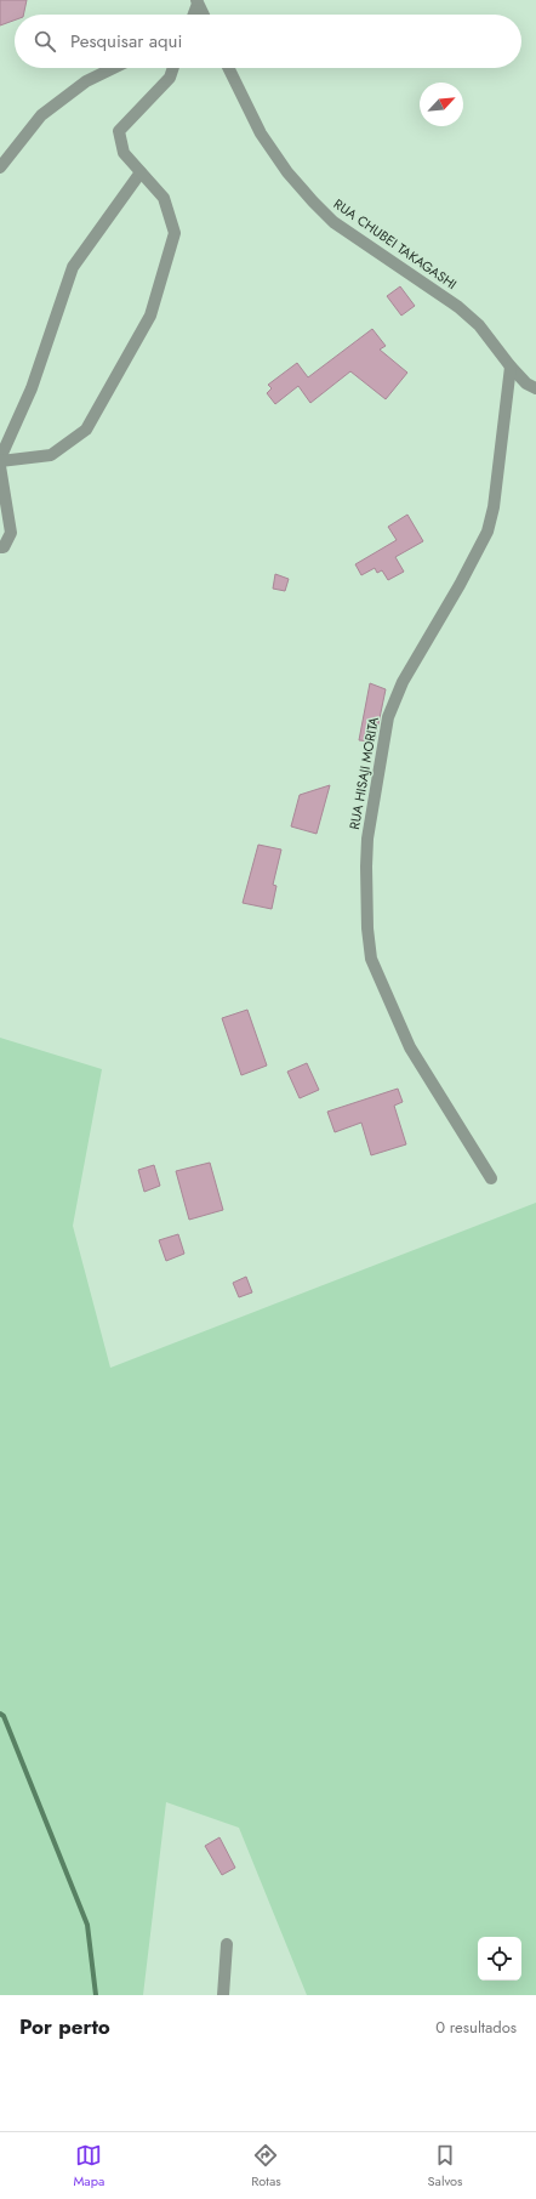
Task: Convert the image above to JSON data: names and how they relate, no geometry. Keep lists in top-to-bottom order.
{
  "streets": {
    "street": ["RUA CHUBEI TAKAGASHI", "RUA HISAJI MORITA"]
  },
  "crossings": [
    ["RUA CHUBEI TAKAGASHI", "RUA HISAJI MORITA"]
  ],
  "north": "top right",
  "page": {
    "search": "Pesquisar aqui",
    "heading": ["Por perto", "0 resultados"],
    "nav": ["Mapa", "Rotas", "Salvos"]
  }
}
